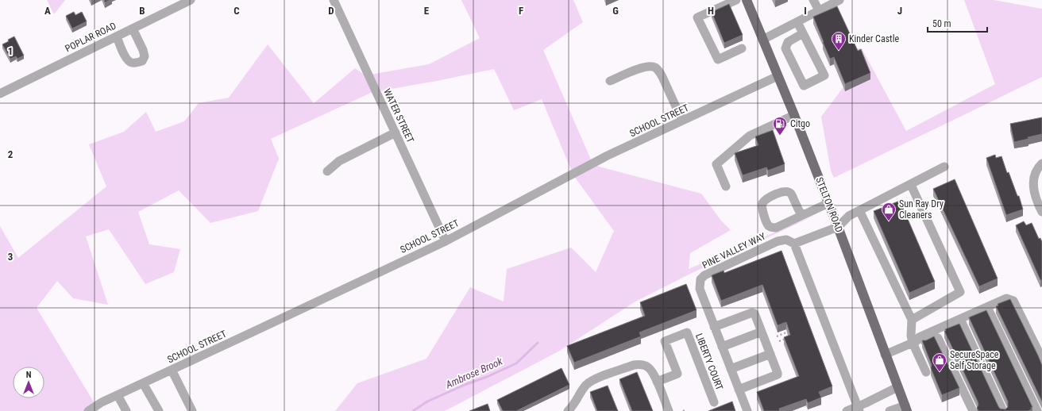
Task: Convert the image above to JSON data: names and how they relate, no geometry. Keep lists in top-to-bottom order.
{
  "streets": {
    "main road": ["STELTON ROAD"],
    "street": [
      "POPLAR ROAD",
      "WATER STREET",
      "SCHOOL STREET",
      "PINE VALLEY WAY",
      "LIBERTY COURT"
    ]
  },
  "crossings": [
    ["WATER STREET", "SCHOOL STREET"],
    ["SCHOOL STREET", "STELTON ROAD"]
  ],
  "water": ["Ambrose Brook"],
  "places": {
    "building": ["Kinder Castle"],
    "fuel station": ["Citgo"],
    "shop": ["Sun Ray Dry Cleaners", "SecureSpace Self Storage"]
  },
  "scale_bar": "50 m",
  "north": "top",
  "grid": {
    "columns": [
      "A",
      "B",
      "C",
      "D",
      "E",
      "F",
      "G",
      "H",
      "I",
      "J"
    ],
    "rows": ["1", "2", "3"]
  }
}
